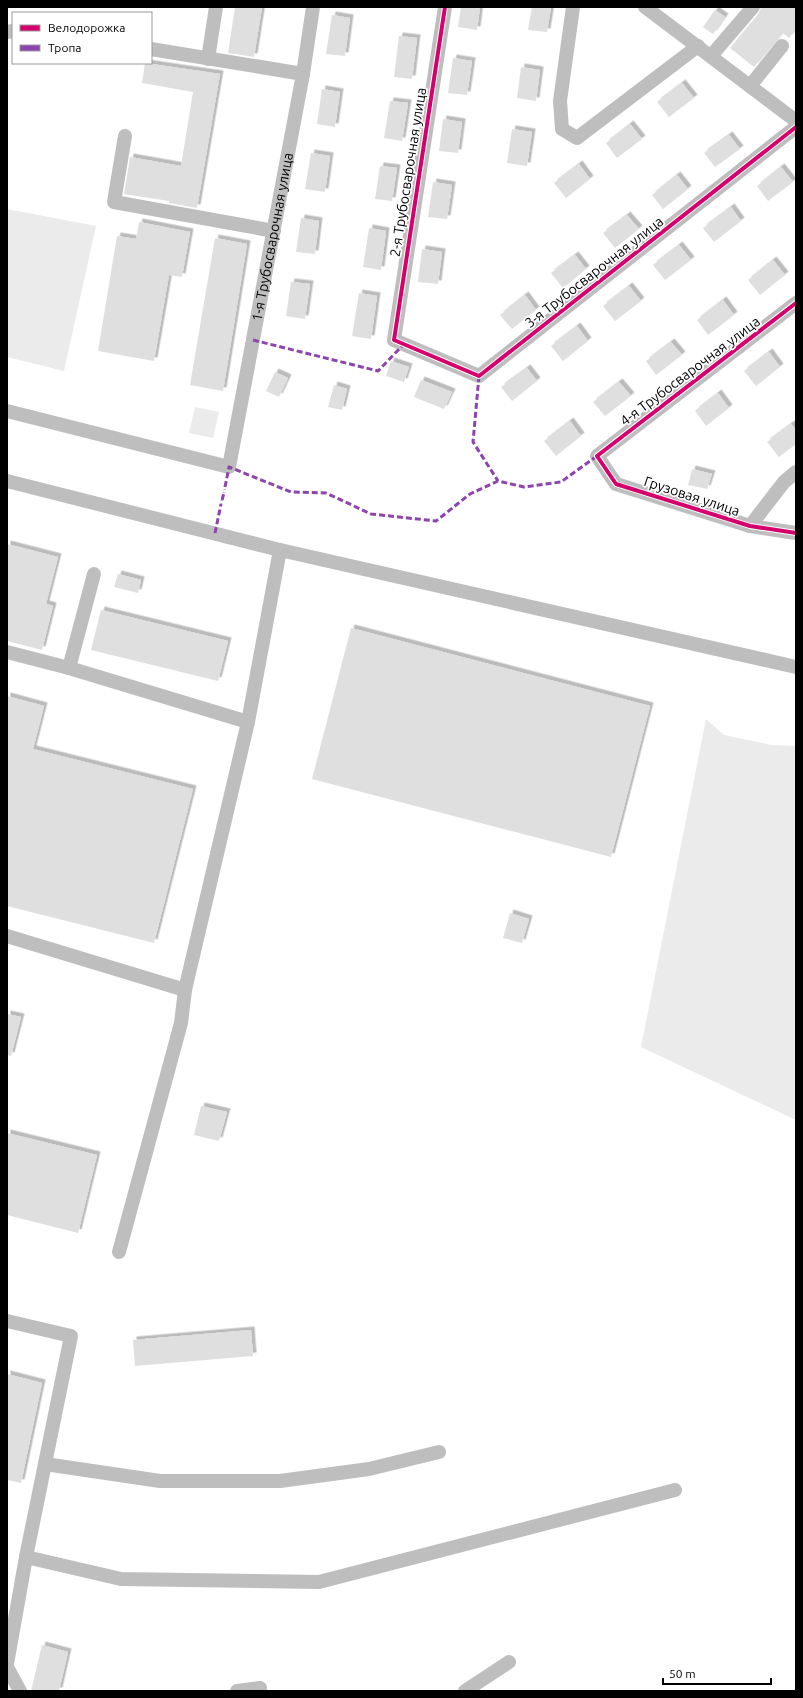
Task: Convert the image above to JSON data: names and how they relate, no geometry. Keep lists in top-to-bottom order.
{
  "streets": {
    "street": [
      "2-я Трубосварочная улица",
      "1-я Трубосварочная улица",
      "3-я Трубосварочная улица",
      "4-я Трубосварочная улица",
      "Грузовая улица"
    ]
  },
  "crossings": [
    ["2-я Трубосварочная улица", "3-я Трубосварочная улица"],
    ["4-я Трубосварочная улица", "Грузовая улица"]
  ],
  "legend": ["Велодорожка", "Тропа"],
  "scale_bar": "50 m"
}
